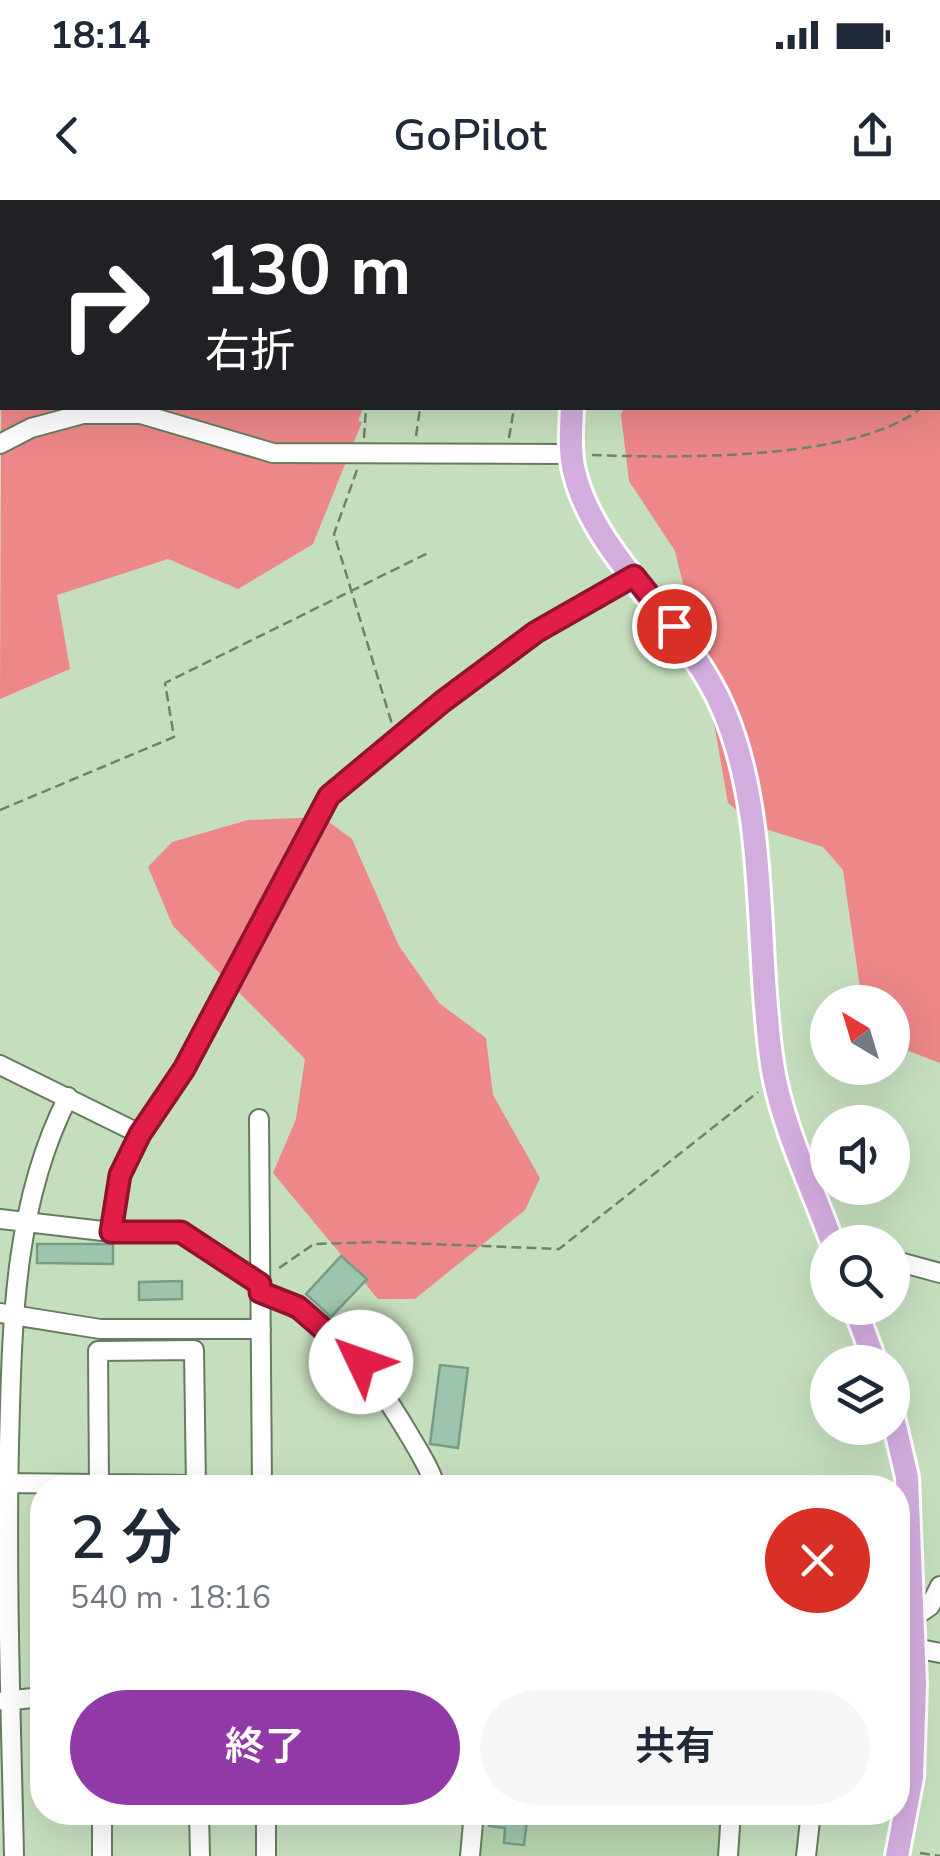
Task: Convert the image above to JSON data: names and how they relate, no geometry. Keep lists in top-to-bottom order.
{
  "north": "top left",
  "page": {
    "status": "18:14",
    "header": "GoPilot",
    "turn": ["130 m", "右折"],
    "heading": ["2 分", "540 m · 18:16"],
    "buttons": ["終了", "共有"]
  }
}
